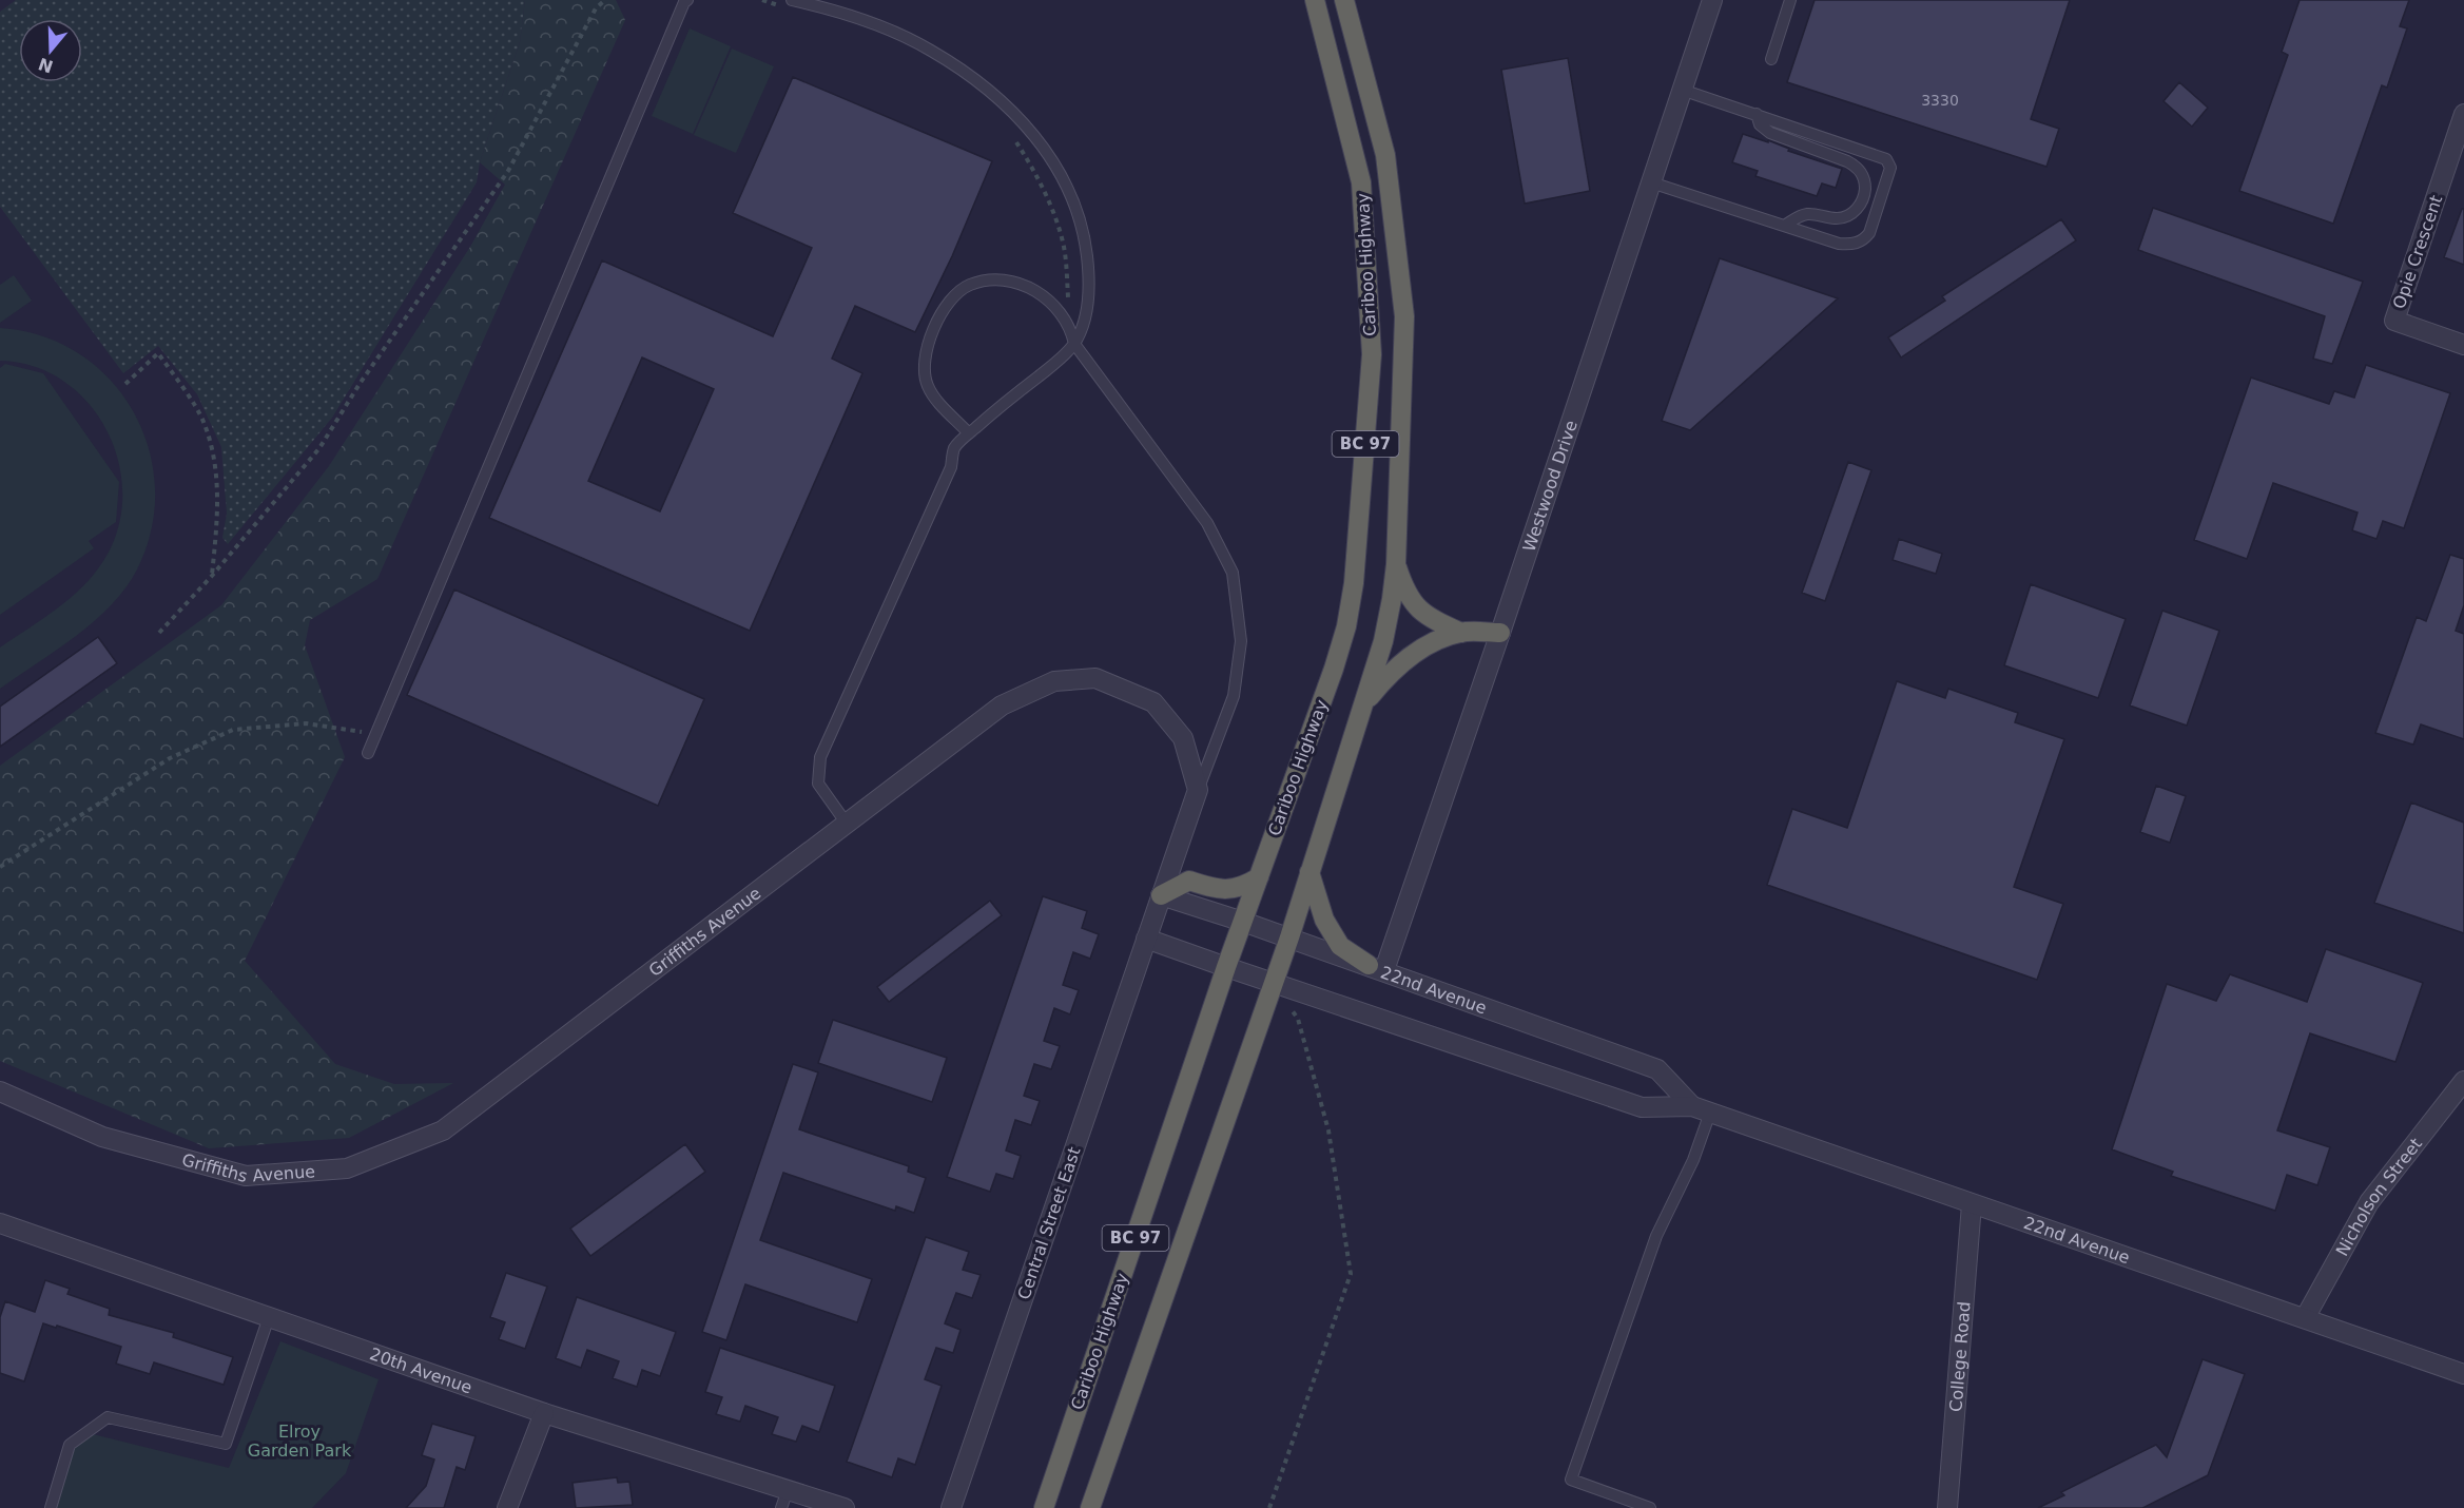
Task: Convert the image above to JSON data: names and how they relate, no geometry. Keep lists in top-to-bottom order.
{
  "streets": {
    "highway": ["Cariboo Highway", "BC 97"],
    "street": [
      "Opie Crescent",
      "Westwood Drive",
      "Griffiths Avenue",
      "22nd Avenue",
      "Nicholson Street",
      "Central Street East",
      "College Road",
      "20th Avenue"
    ]
  },
  "crossings": [
    ["Cariboo Highway", "22nd Avenue"],
    ["Westwood Drive", "22nd Avenue"],
    ["22nd Avenue", "Nicholson Street"],
    ["22nd Avenue", "Central Street East"],
    ["22nd Avenue", "College Road"]
  ],
  "parks": ["Elroy Garden Park"],
  "house_numbers": ["3330"],
  "north": "bottom"
}
